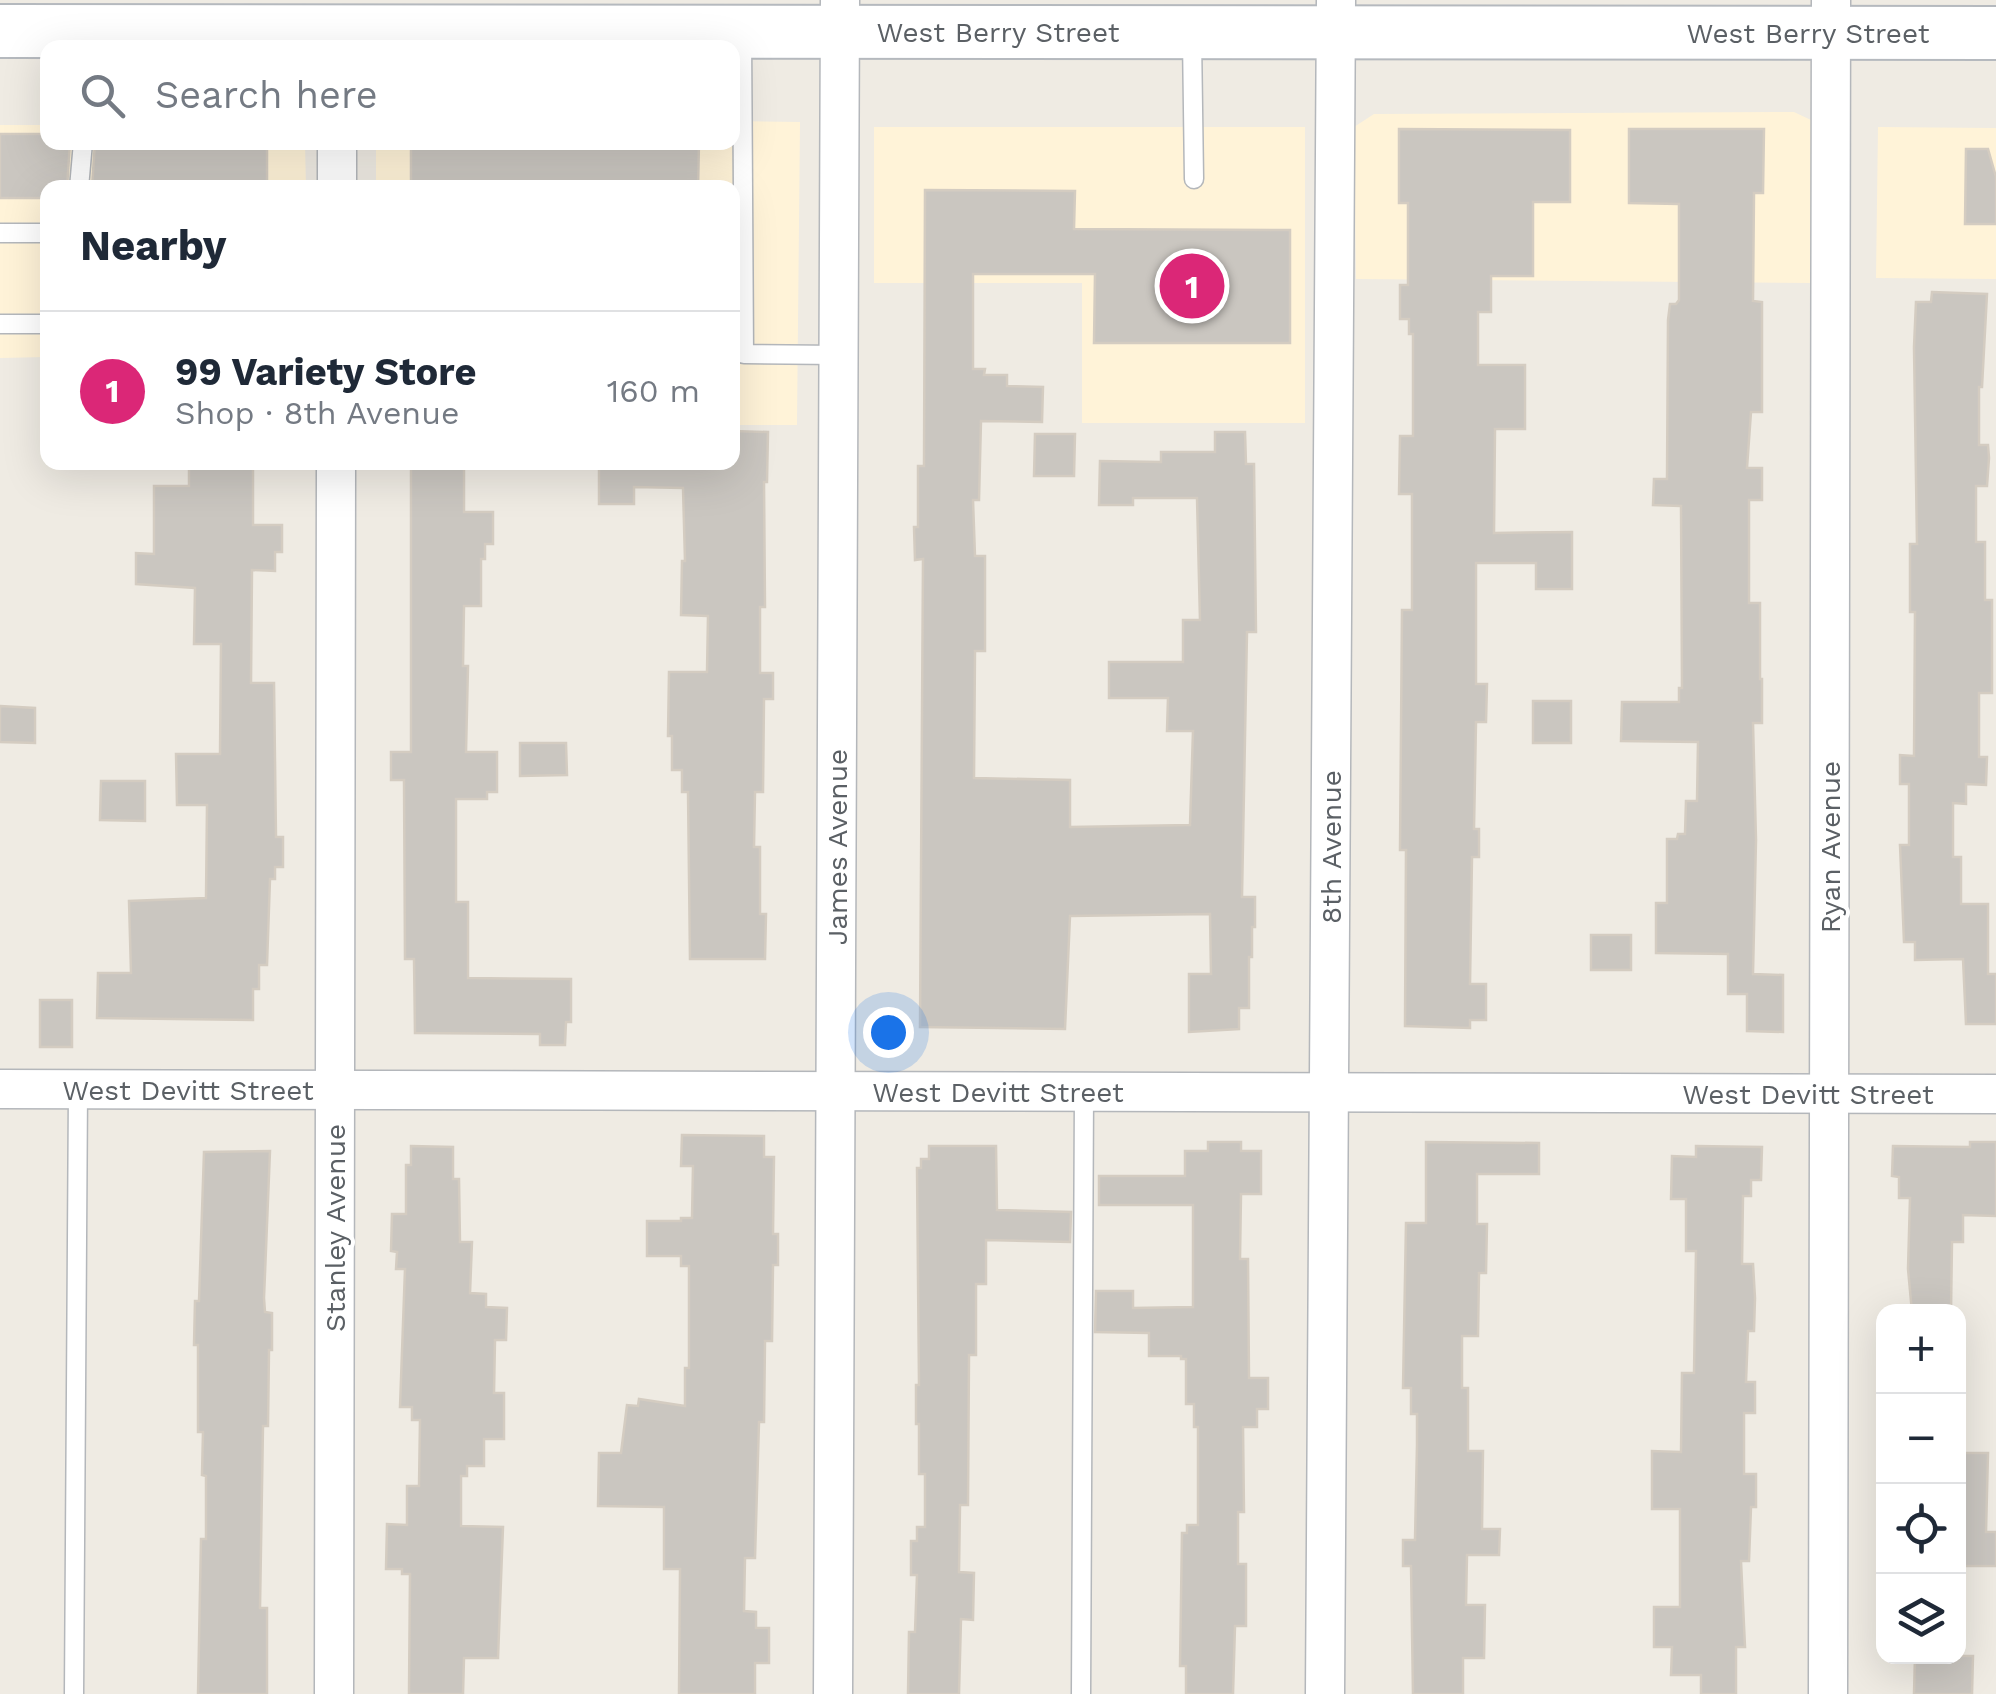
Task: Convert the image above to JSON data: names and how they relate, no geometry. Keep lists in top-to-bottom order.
{
  "streets": {
    "main road": ["West Berry Street"],
    "street": [
      "James Avenue",
      "8th Avenue",
      "Ryan Avenue",
      "West Devitt Street",
      "Stanley Avenue"
    ]
  },
  "crossings": [
    ["West Berry Street", "James Avenue"],
    ["West Berry Street", "8th Avenue"],
    ["West Berry Street", "Ryan Avenue"],
    ["James Avenue", "West Devitt Street"],
    ["8th Avenue", "West Devitt Street"],
    ["Ryan Avenue", "West Devitt Street"],
    ["West Devitt Street", "Stanley Avenue"]
  ],
  "page": {
    "search": "Search here",
    "heading": "Nearby",
    "pins": "1",
    "list": [
      {
        "mark": "1",
        "name": "99 Variety Store",
        "note": "Shop · 8th Avenue",
        "value": "160 m"
      }
    ],
    "map_buttons": ["+", "−"]
  }
}
